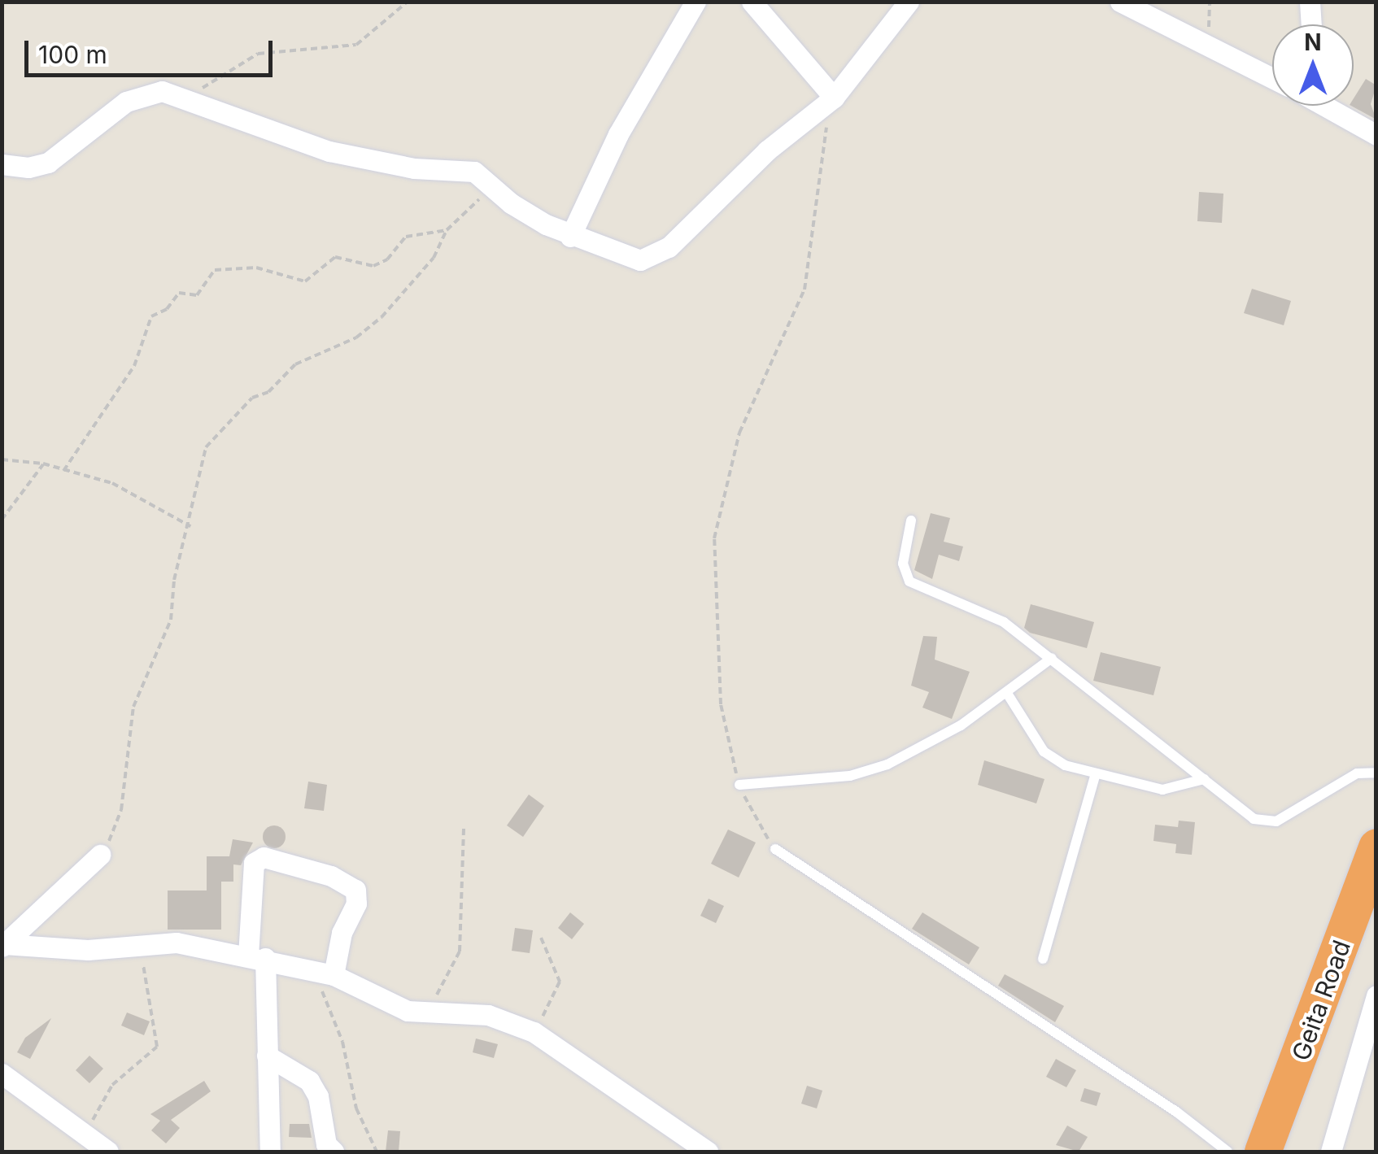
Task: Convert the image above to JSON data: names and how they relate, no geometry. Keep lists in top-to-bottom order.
{
  "streets": {
    "highway": ["Geita Road"]
  },
  "scale_bar": "100 m",
  "north": "top"
}
